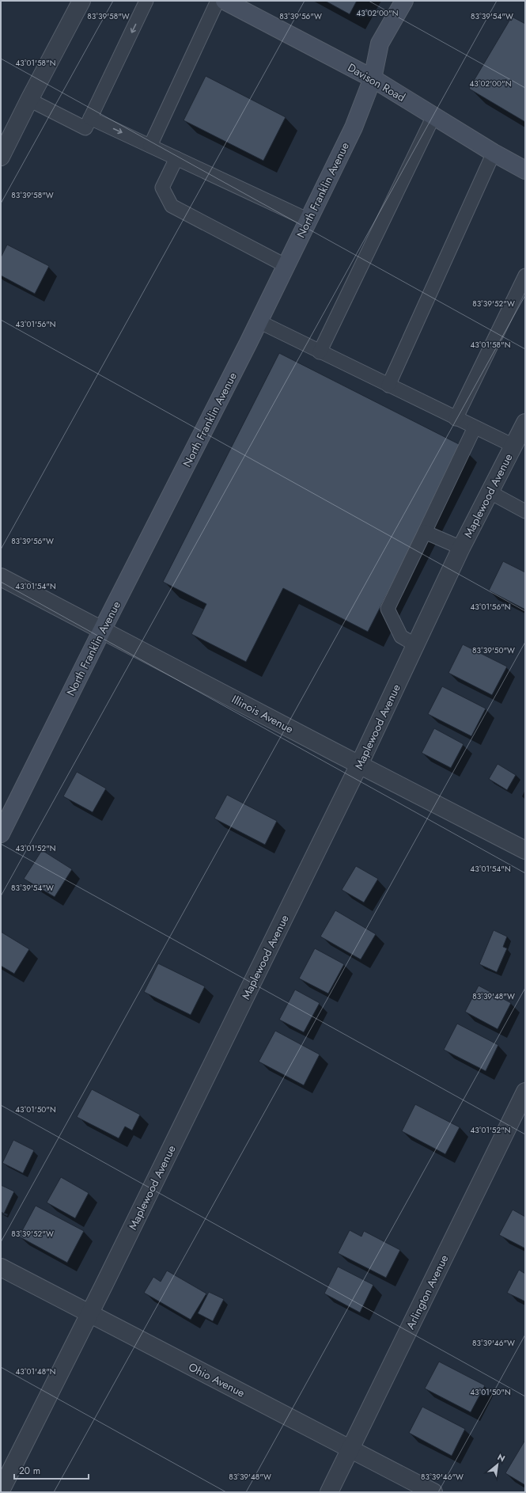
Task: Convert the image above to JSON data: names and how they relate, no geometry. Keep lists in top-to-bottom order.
{
  "streets": {
    "street": [
      "Davison Road",
      "North Franklin Avenue",
      "Maplewood Avenue",
      "Illinois Avenue",
      "Arlington Avenue",
      "Ohio Avenue"
    ]
  },
  "crossings": [
    ["Davison Road", "North Franklin Avenue"],
    ["North Franklin Avenue", "Illinois Avenue"],
    ["Maplewood Avenue", "Illinois Avenue"],
    ["Maplewood Avenue", "Ohio Avenue"],
    ["Arlington Avenue", "Ohio Avenue"]
  ],
  "scale_bar": "20 m",
  "north": "top right",
  "coordinates": [
    "43°02'00\"N",
    "83°39'58\"W",
    "83°39'56\"W",
    "83°39'54\"W",
    "43°01'58\"N",
    "83°39'52\"W",
    "43°01'56\"N",
    "43°01'54\"N",
    "83°39'50\"W",
    "43°01'52\"N",
    "83°39'48\"W",
    "43°01'50\"N",
    "83°39'46\"W",
    "43°01'48\"N"
  ]
}
